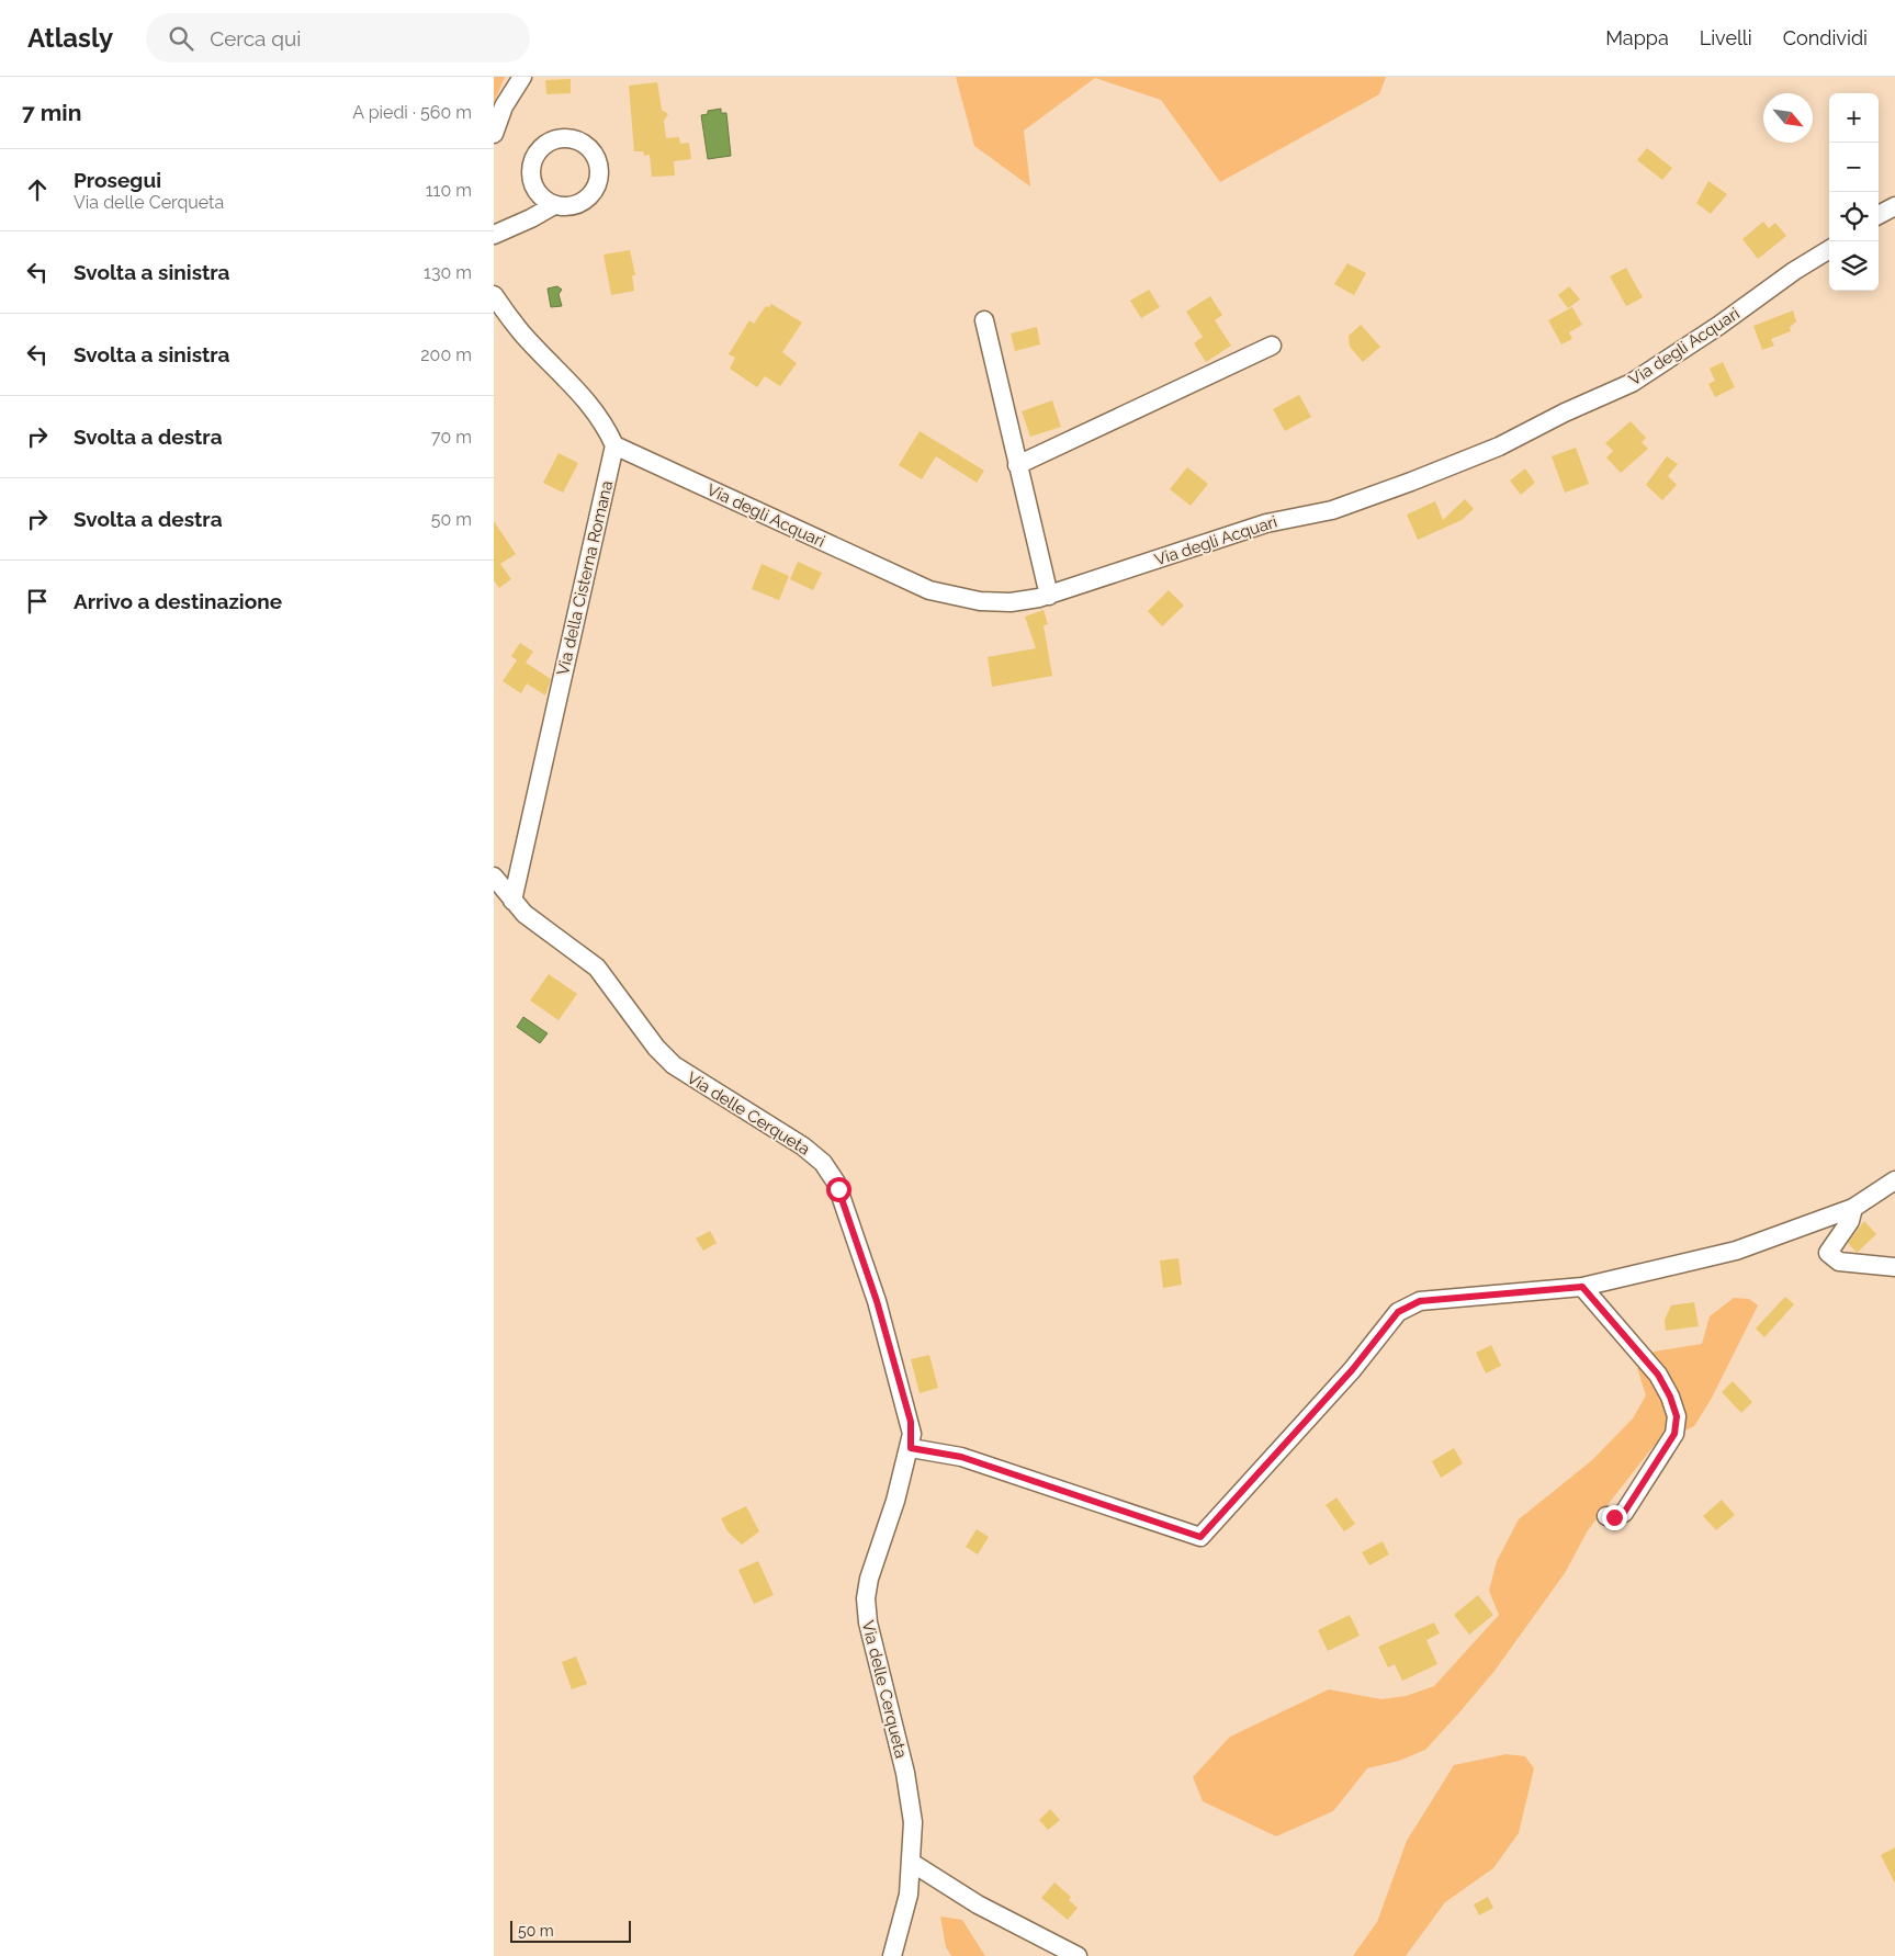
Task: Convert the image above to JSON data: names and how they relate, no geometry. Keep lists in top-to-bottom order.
{
  "streets": {
    "street": ["Via degli Acquari", "Via della Cisterna Romana", "Via delle Cerqueta"]
  },
  "crossings": [
    ["Via degli Acquari", "Via della Cisterna Romana"],
    ["Via della Cisterna Romana", "Via delle Cerqueta"]
  ],
  "scale_bar": "50 m",
  "north": "bottom right",
  "page": {
    "header": "Atlasly",
    "search": "Cerca qui",
    "nav": ["Mappa", "Livelli", "Condividi"],
    "heading": ["7 min", "A piedi · 560 m"],
    "map_buttons": ["+", "−"],
    "list": [
      ["Prosegui", "Via delle Cerqueta", "110 m"],
      ["Svolta a sinistra", "130 m"],
      ["Svolta a sinistra", "200 m"],
      ["Svolta a destra", "70 m"],
      ["Svolta a destra", "50 m"],
      "Arrivo a destinazione"
    ],
    "scale": "50 m"
  }
}
